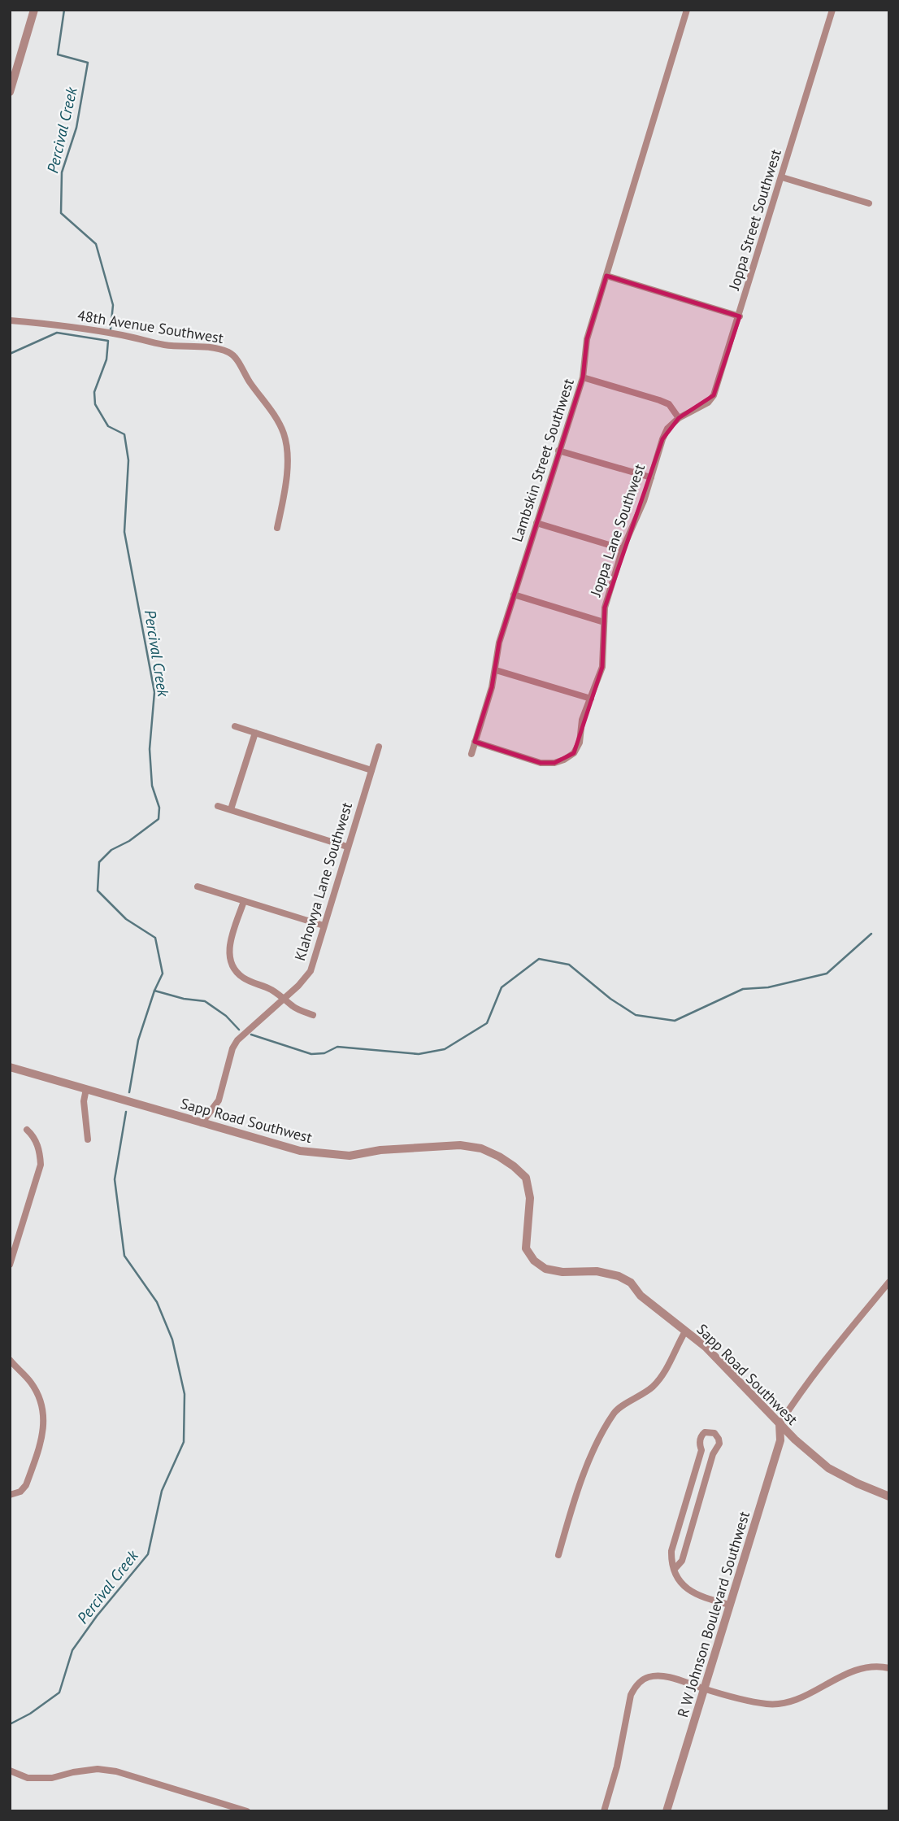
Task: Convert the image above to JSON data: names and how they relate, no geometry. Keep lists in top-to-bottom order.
{
  "streets": {
    "street": [
      "Joppa Street Southwest",
      "48th Avenue Southwest",
      "Lambskin Street Southwest",
      "Joppa Lane Southwest",
      "Klahowya Lane Southwest",
      "Sapp Road Southwest",
      "R W Johnson Boulevard Southwest"
    ]
  },
  "crossings": [
    ["Joppa Street Southwest", "Joppa Lane Southwest"],
    ["Lambskin Street Southwest", "Joppa Lane Southwest"],
    ["Klahowya Lane Southwest", "Sapp Road Southwest"],
    ["Sapp Road Southwest", "R W Johnson Boulevard Southwest"]
  ],
  "water": ["Percival Creek"]
}
